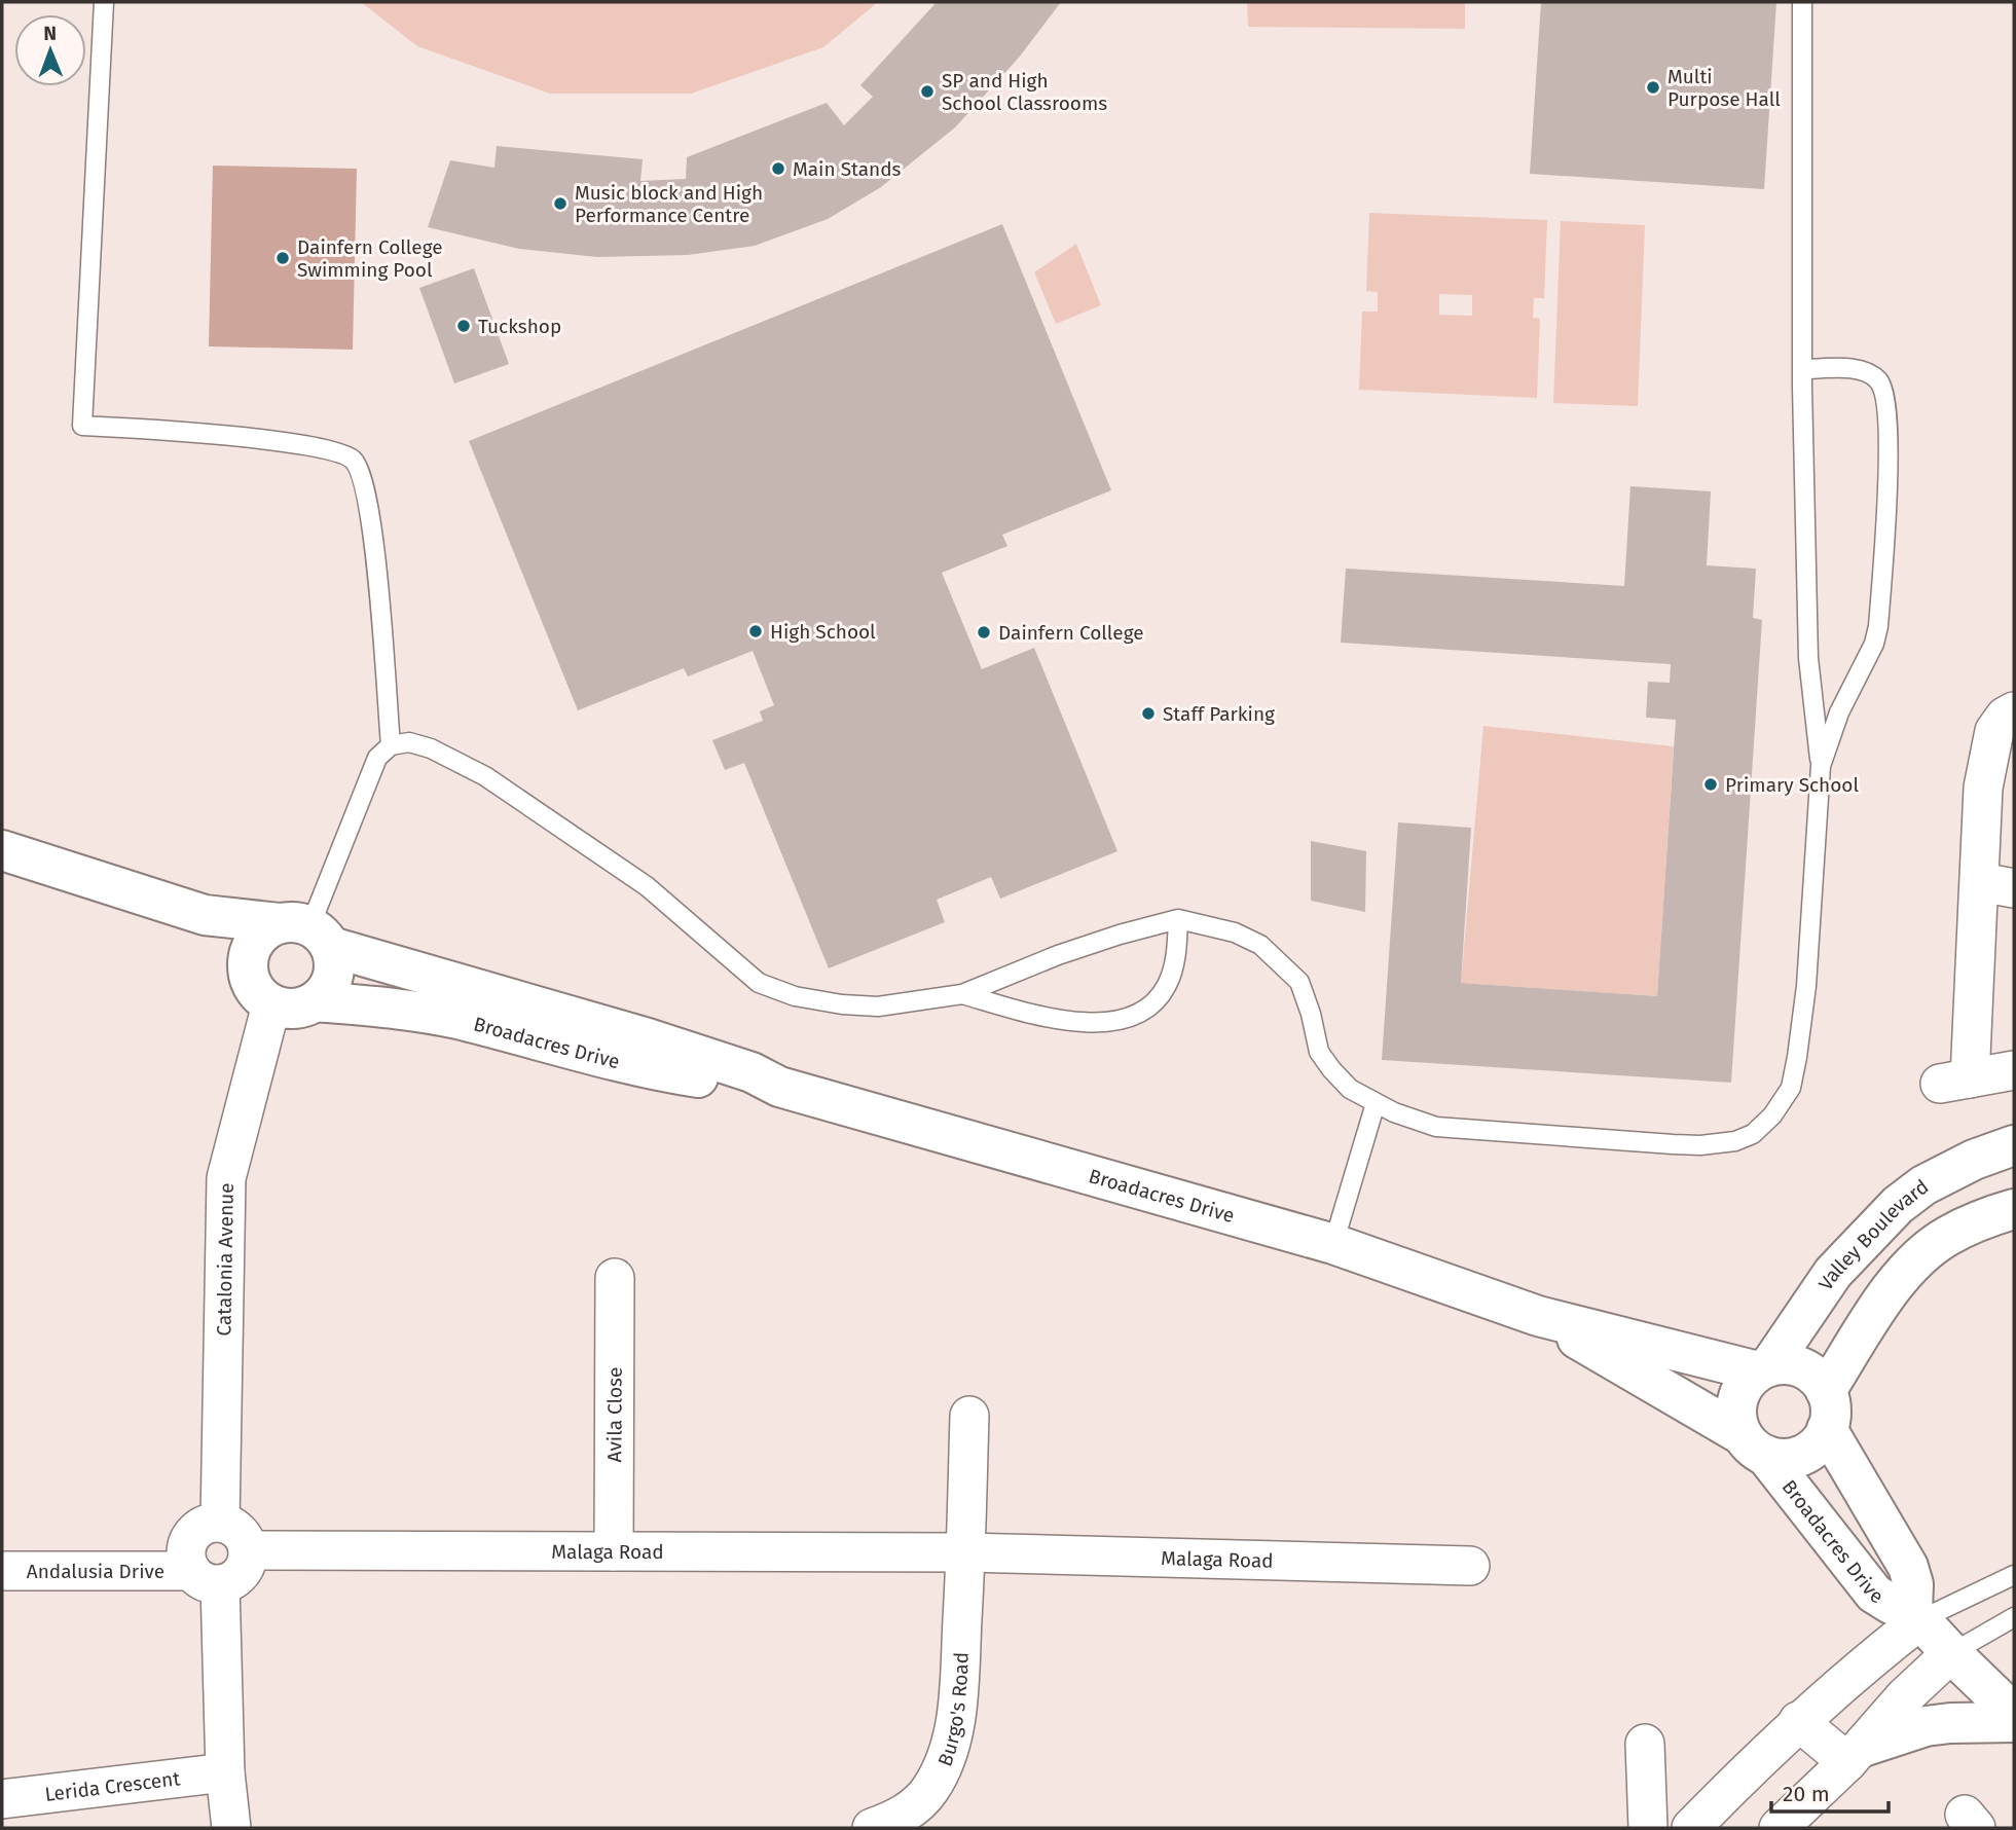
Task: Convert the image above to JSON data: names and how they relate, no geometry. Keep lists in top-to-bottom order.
{
  "streets": {
    "street": [
      "Broadacres Drive",
      "Valley Boulevard",
      "Catalonia Avenue",
      "Avila Close",
      "Malaga Road",
      "Andalusia Drive",
      "Burgo's Road",
      "Lerida Crescent"
    ]
  },
  "crossings": [
    ["Broadacres Drive", "Valley Boulevard"],
    ["Broadacres Drive", "Catalonia Avenue"],
    ["Catalonia Avenue", "Malaga Road"],
    ["Catalonia Avenue", "Andalusia Drive"],
    ["Avila Close", "Malaga Road"],
    ["Malaga Road", "Andalusia Drive"],
    ["Malaga Road", "Burgo's Road"]
  ],
  "places": [
    "Multi Purpose Hall",
    "SP and High School Classrooms",
    "Main Stands",
    "Music block and High Performance Centre",
    "Dainfern College Swimming Pool",
    "Tuckshop",
    "High School",
    "Dainfern College",
    "Staff Parking",
    "Primary School"
  ],
  "scale_bar": "20 m",
  "north": "top"
}
